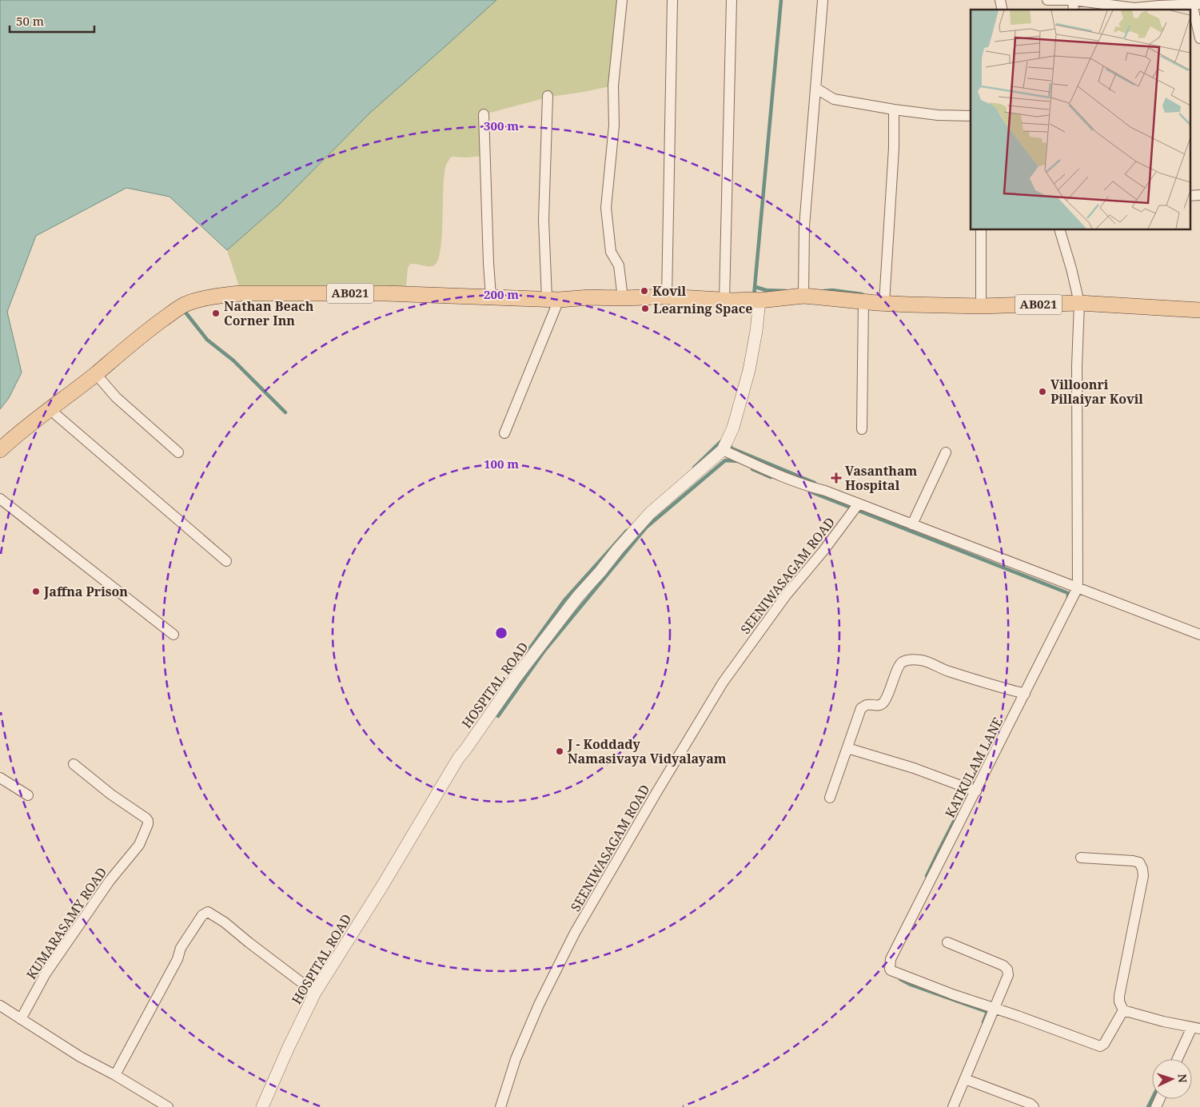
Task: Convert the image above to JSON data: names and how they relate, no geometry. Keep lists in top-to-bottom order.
{
  "streets": {
    "main road": ["AB021"],
    "street": [
      "SEENIWASAGAM ROAD",
      "HOSPITAL ROAD",
      "KATKULAM LANE",
      "KUMARASAMY ROAD"
    ]
  },
  "crossings": [
    ["AB021", "HOSPITAL ROAD"]
  ],
  "places": {
    "other": [
      "Kovil",
      "Learning Space",
      "Nathan Beach Corner Inn",
      "Villoonri Pillaiyar Kovil",
      "Jaffna Prison",
      "J - Koddady Namasivaya Vidyalayam"
    ],
    "health": ["Vasantham Hospital"]
  },
  "scale_bar": "50 m",
  "north": "right",
  "rings": ["300 m", "200 m", "100 m"]
}
